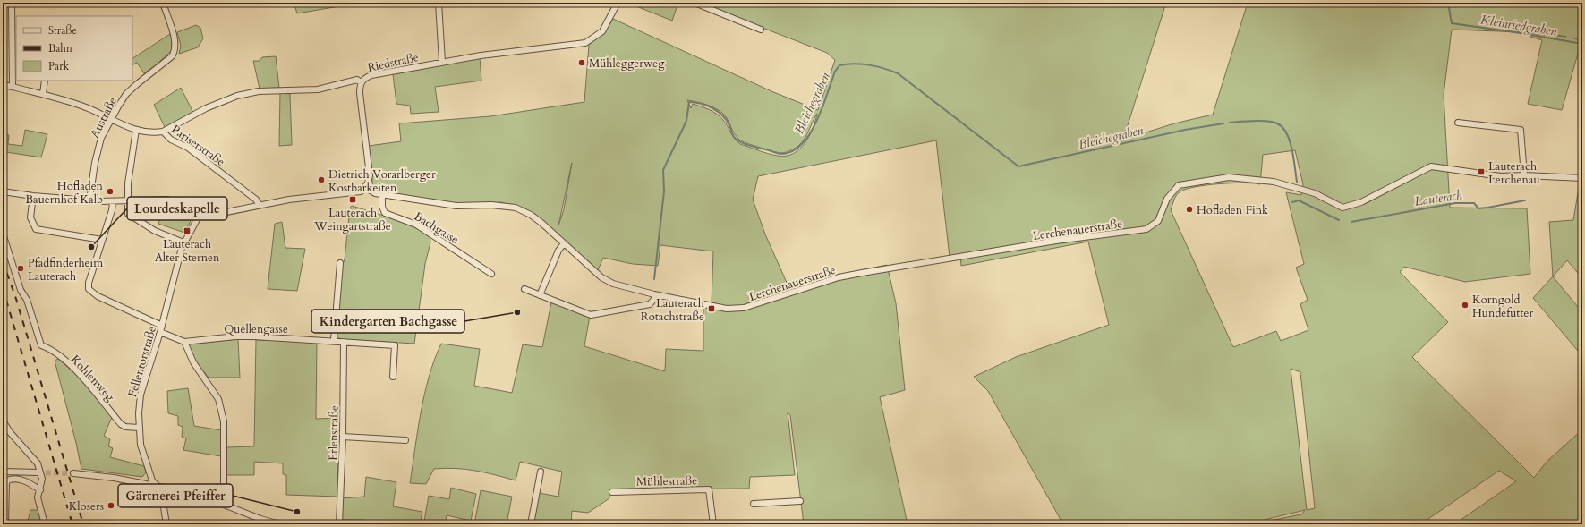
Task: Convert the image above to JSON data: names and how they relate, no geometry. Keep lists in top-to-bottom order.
{
  "streets": {
    "street": [
      "Riedstraße",
      "Austraße",
      "Pariserstraße",
      "Bachgasse",
      "Lerchenauerstraße",
      "Quellengasse",
      "Fellentorstraße",
      "Kohlenweg",
      "Erlenstraße",
      "Mühlestraße"
    ]
  },
  "crossings": [
    ["Riedstraße", "Pariserstraße"],
    ["Austraße", "Pariserstraße"],
    ["Bachgasse", "Lerchenauerstraße"],
    ["Quellengasse", "Fellentorstraße"],
    ["Quellengasse", "Erlenstraße"],
    ["Fellentorstraße", "Kohlenweg"]
  ],
  "water": ["Kleinriedgraben", "Bleichegraben", "Lauterach"],
  "places": {
    "other": [
      "Mühleggerweg",
      "Dietrich Vorarlberger Kostbarkeiten",
      "Hofladen Bauernhof Kalb",
      "Hofladen Fink",
      "Lourdeskapelle",
      "Pfadfinderheim Lauterach",
      "Korngold Hundefutter",
      "Kindergarten Bachgasse",
      "Klosers",
      "Gärtnerei Pfeiffer"
    ],
    "transit": [
      "Lauterach Lerchenau",
      "Lauterach Weingartstraße",
      "Lauterach Alter Sternen",
      "Lauterach Rotachstraße"
    ]
  },
  "legend": ["Straße", "Bahn", "Park"]
}
